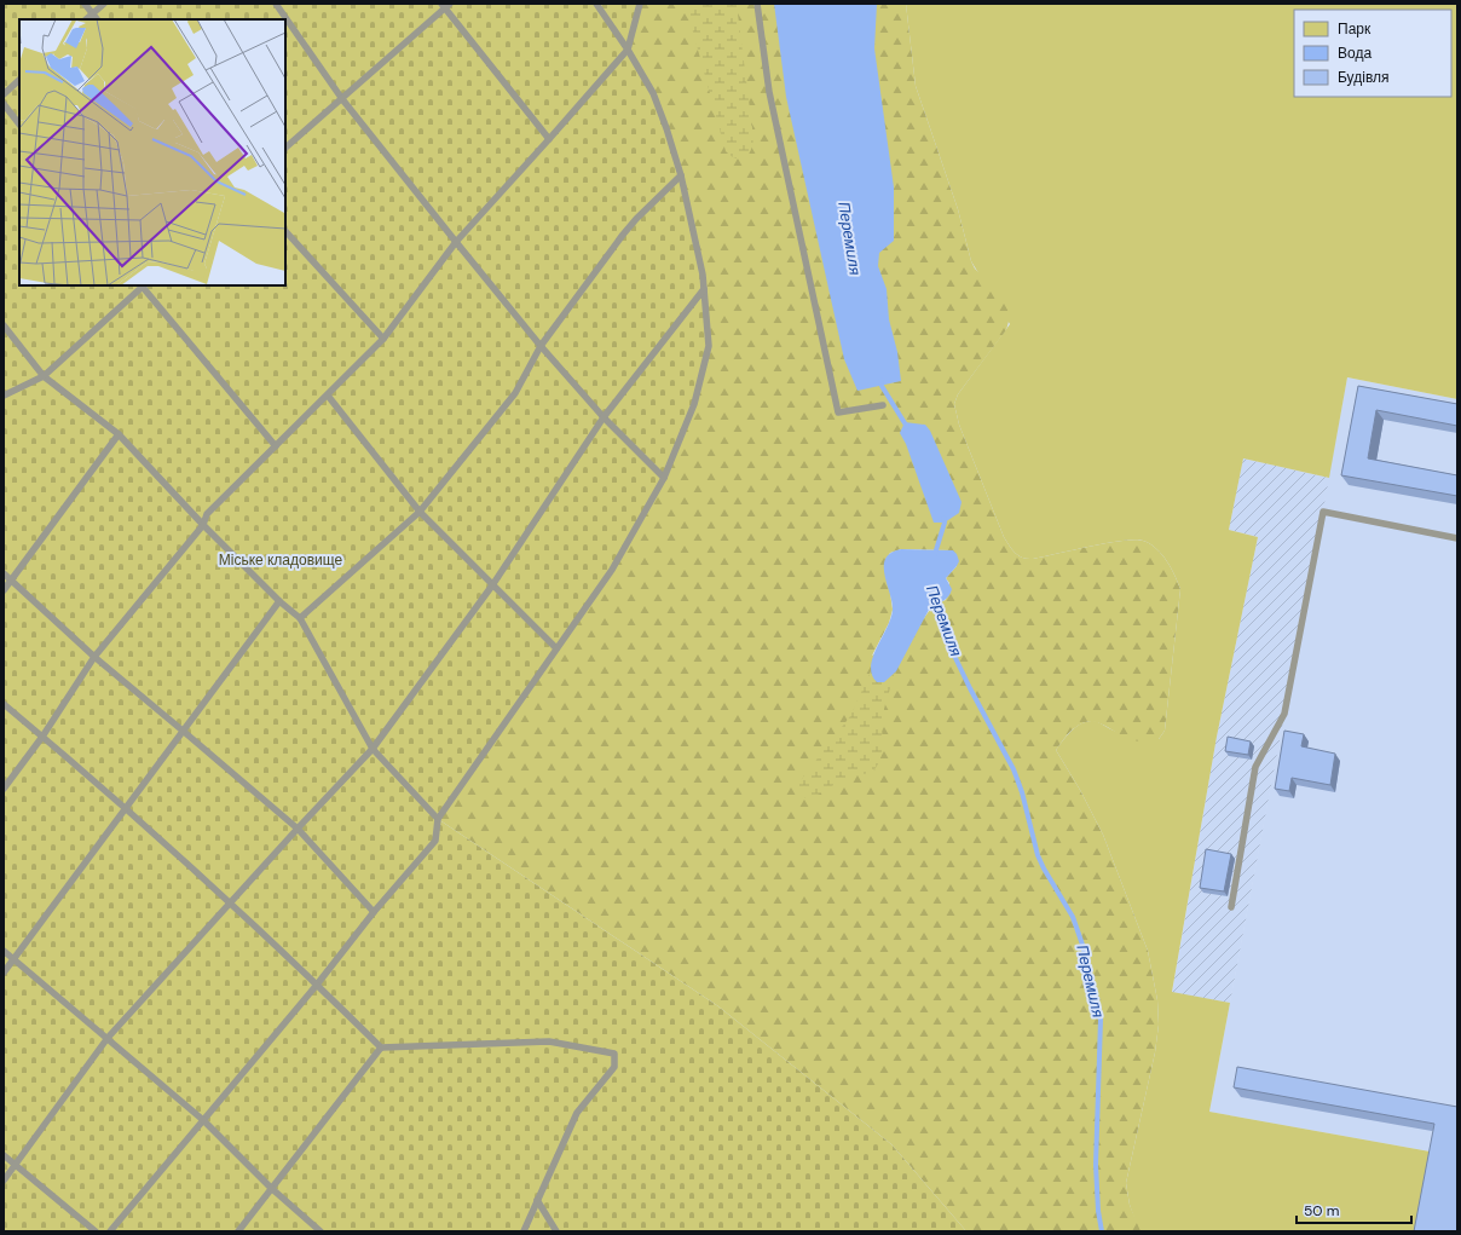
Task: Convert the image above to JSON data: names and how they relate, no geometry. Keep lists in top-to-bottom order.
{
  "water": ["Перемиля"],
  "parks": ["Міське кладовище"],
  "legend": ["Парк", "Вода", "Будівля"],
  "scale_bar": "50 m"
}
